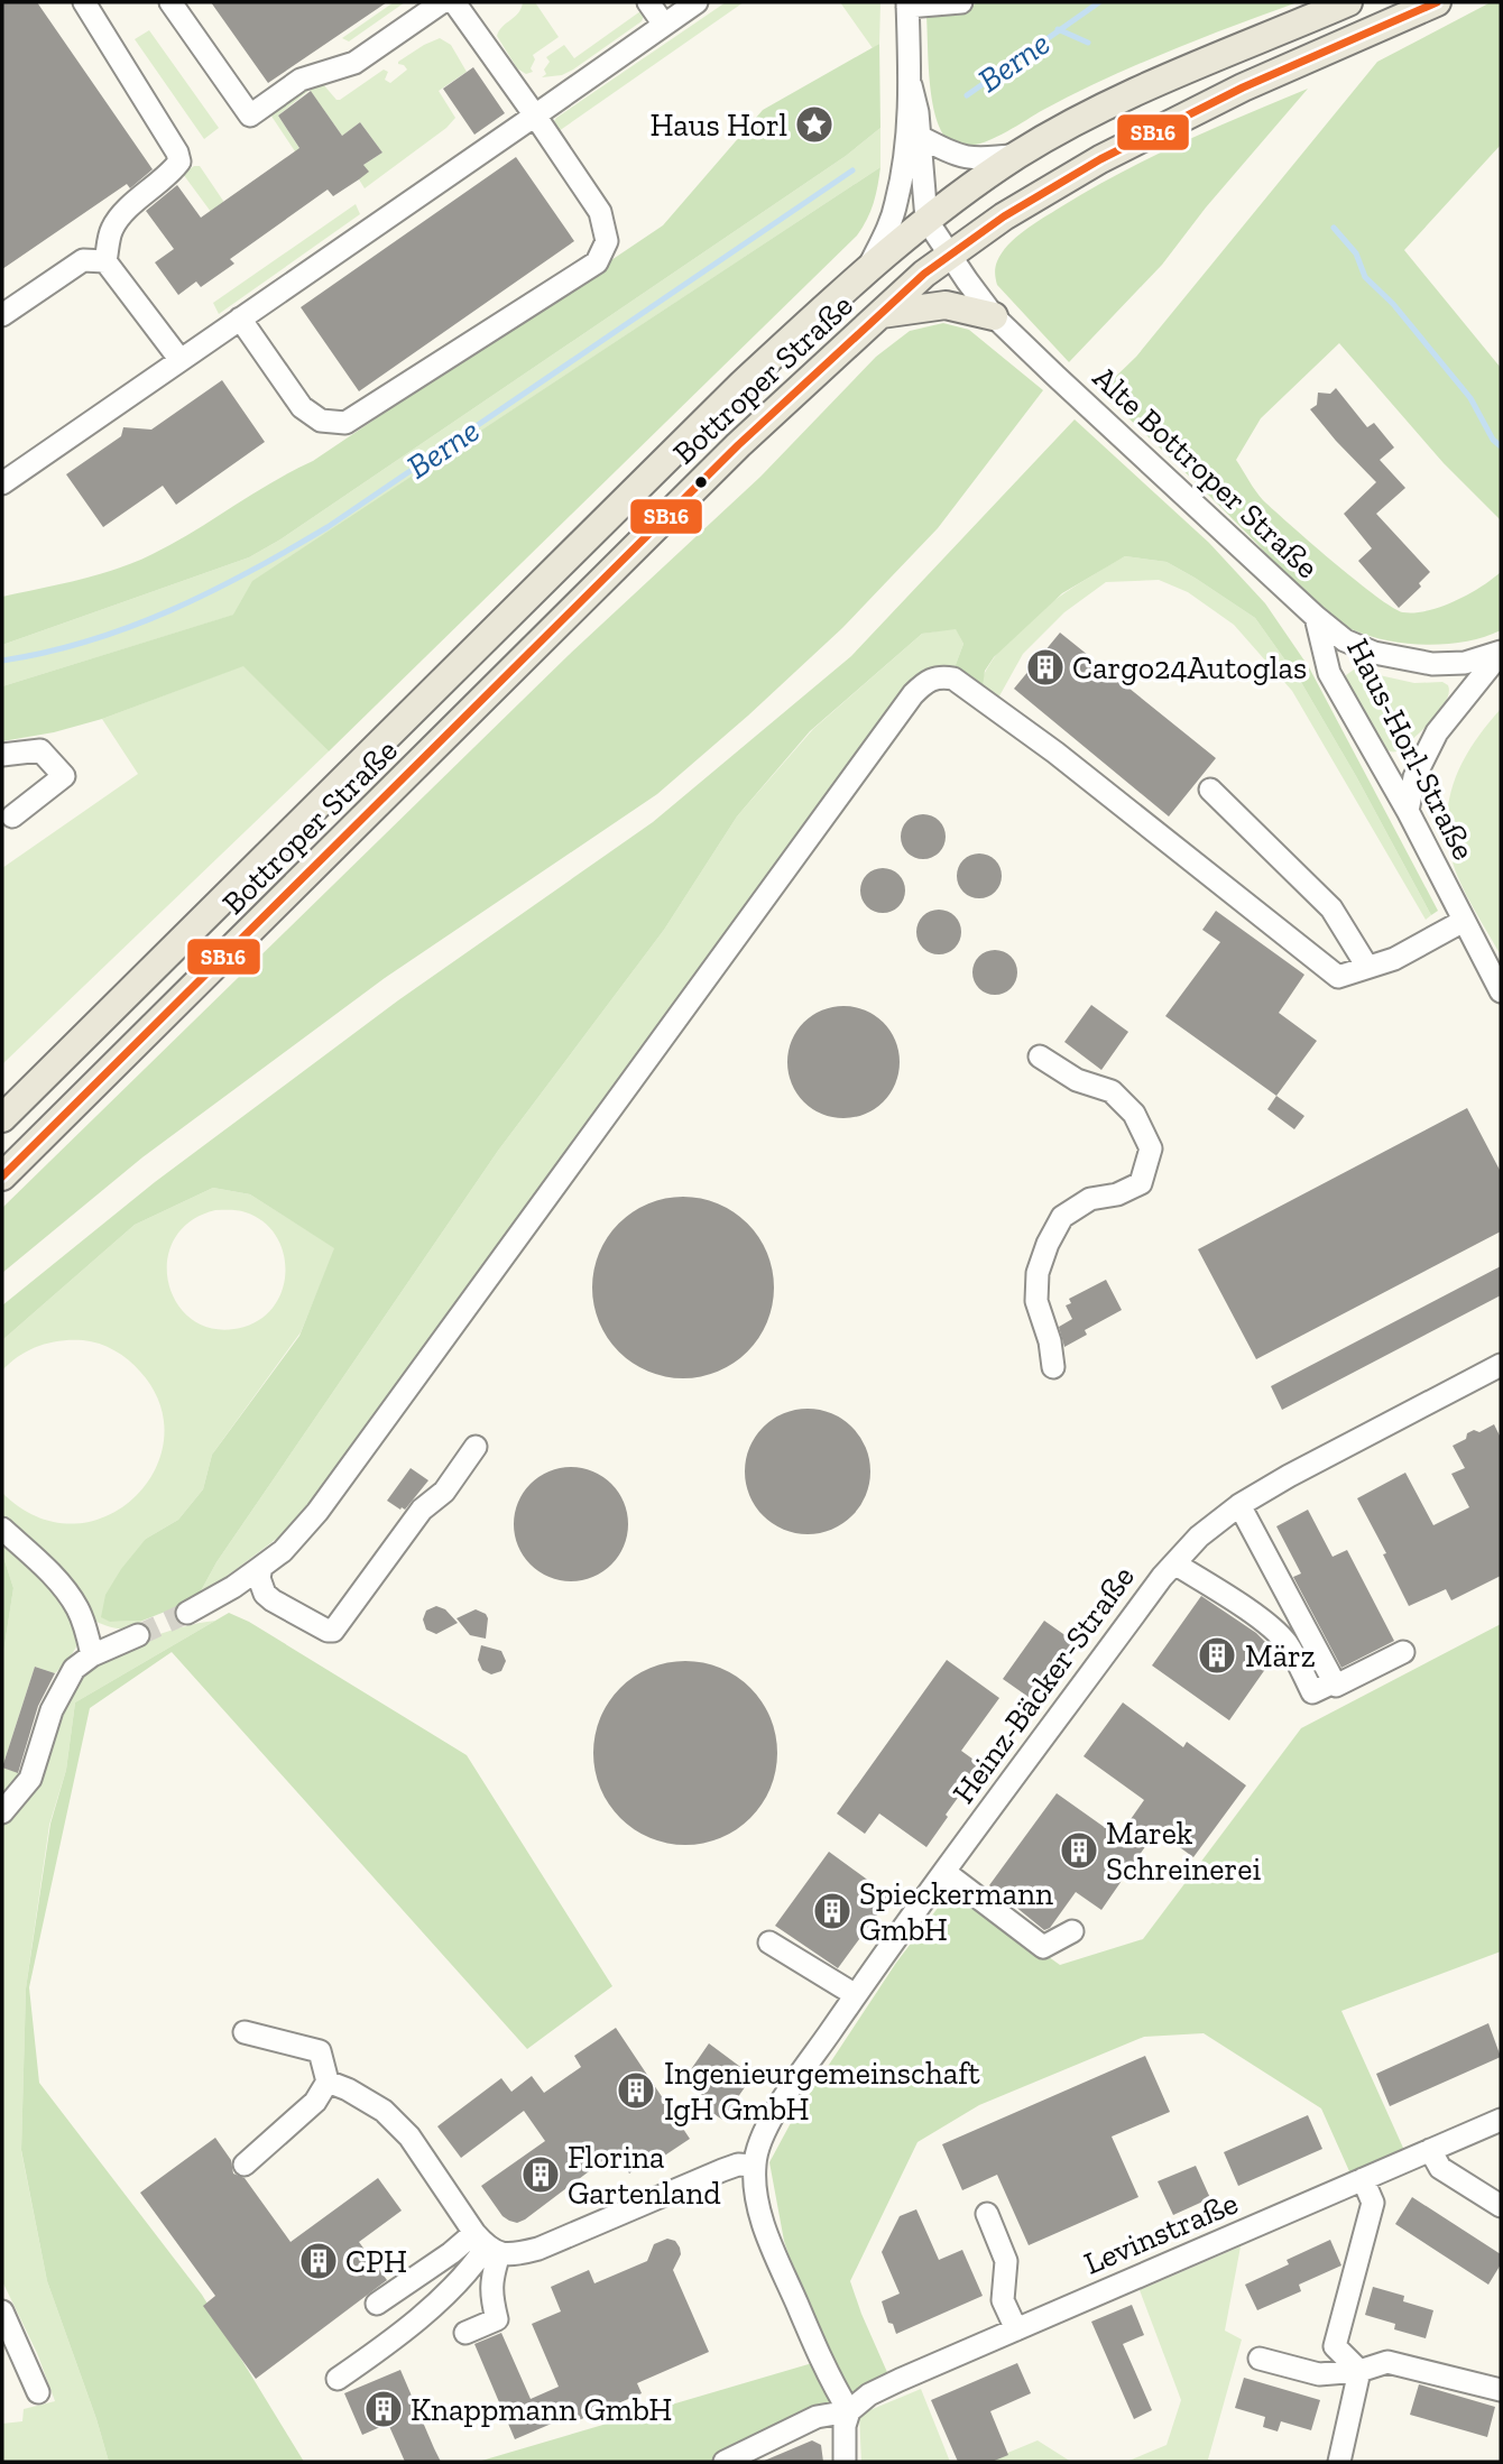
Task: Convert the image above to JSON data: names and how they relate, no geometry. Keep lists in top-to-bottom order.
{
  "streets": {
    "main road": ["Bottroper Straße"],
    "street": [
      "Alte Bottroper Straße",
      "Haus-Horl-Straße",
      "Heinz-Bäcker-Straße",
      "Levinstraße"
    ]
  },
  "crossings": [
    ["Bottroper Straße", "Alte Bottroper Straße"],
    ["Alte Bottroper Straße", "Haus-Horl-Straße"],
    ["Heinz-Bäcker-Straße", "Levinstraße"]
  ],
  "water": ["Berne"],
  "places": {
    "place": ["Haus Horl"],
    "building": [
      "Cargo24Autoglas",
      "März",
      "Marek Schreinerei",
      "Spieckermann GmbH",
      "Ingenieurgemeinschaft IgH GmbH",
      "Florina Gartenland",
      "CPH",
      "Knappmann GmbH"
    ]
  },
  "lines": ["transit line SB16"]
}
